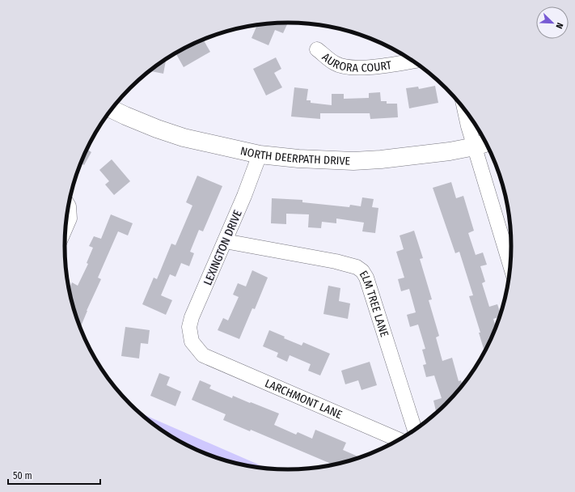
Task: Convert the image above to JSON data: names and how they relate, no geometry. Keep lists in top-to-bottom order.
{
  "streets": {
    "street": [
      "AURORA COURT",
      "NORTH DEERPATH DRIVE",
      "LEXINGTON DRIVE",
      "ELM TREE LANE",
      "LARCHMONT LANE"
    ]
  },
  "crossings": [
    ["NORTH DEERPATH DRIVE", "LEXINGTON DRIVE"],
    ["LEXINGTON DRIVE", "ELM TREE LANE"],
    ["LEXINGTON DRIVE", "LARCHMONT LANE"]
  ],
  "scale_bar": "50 m",
  "north": "bottom right"
}
